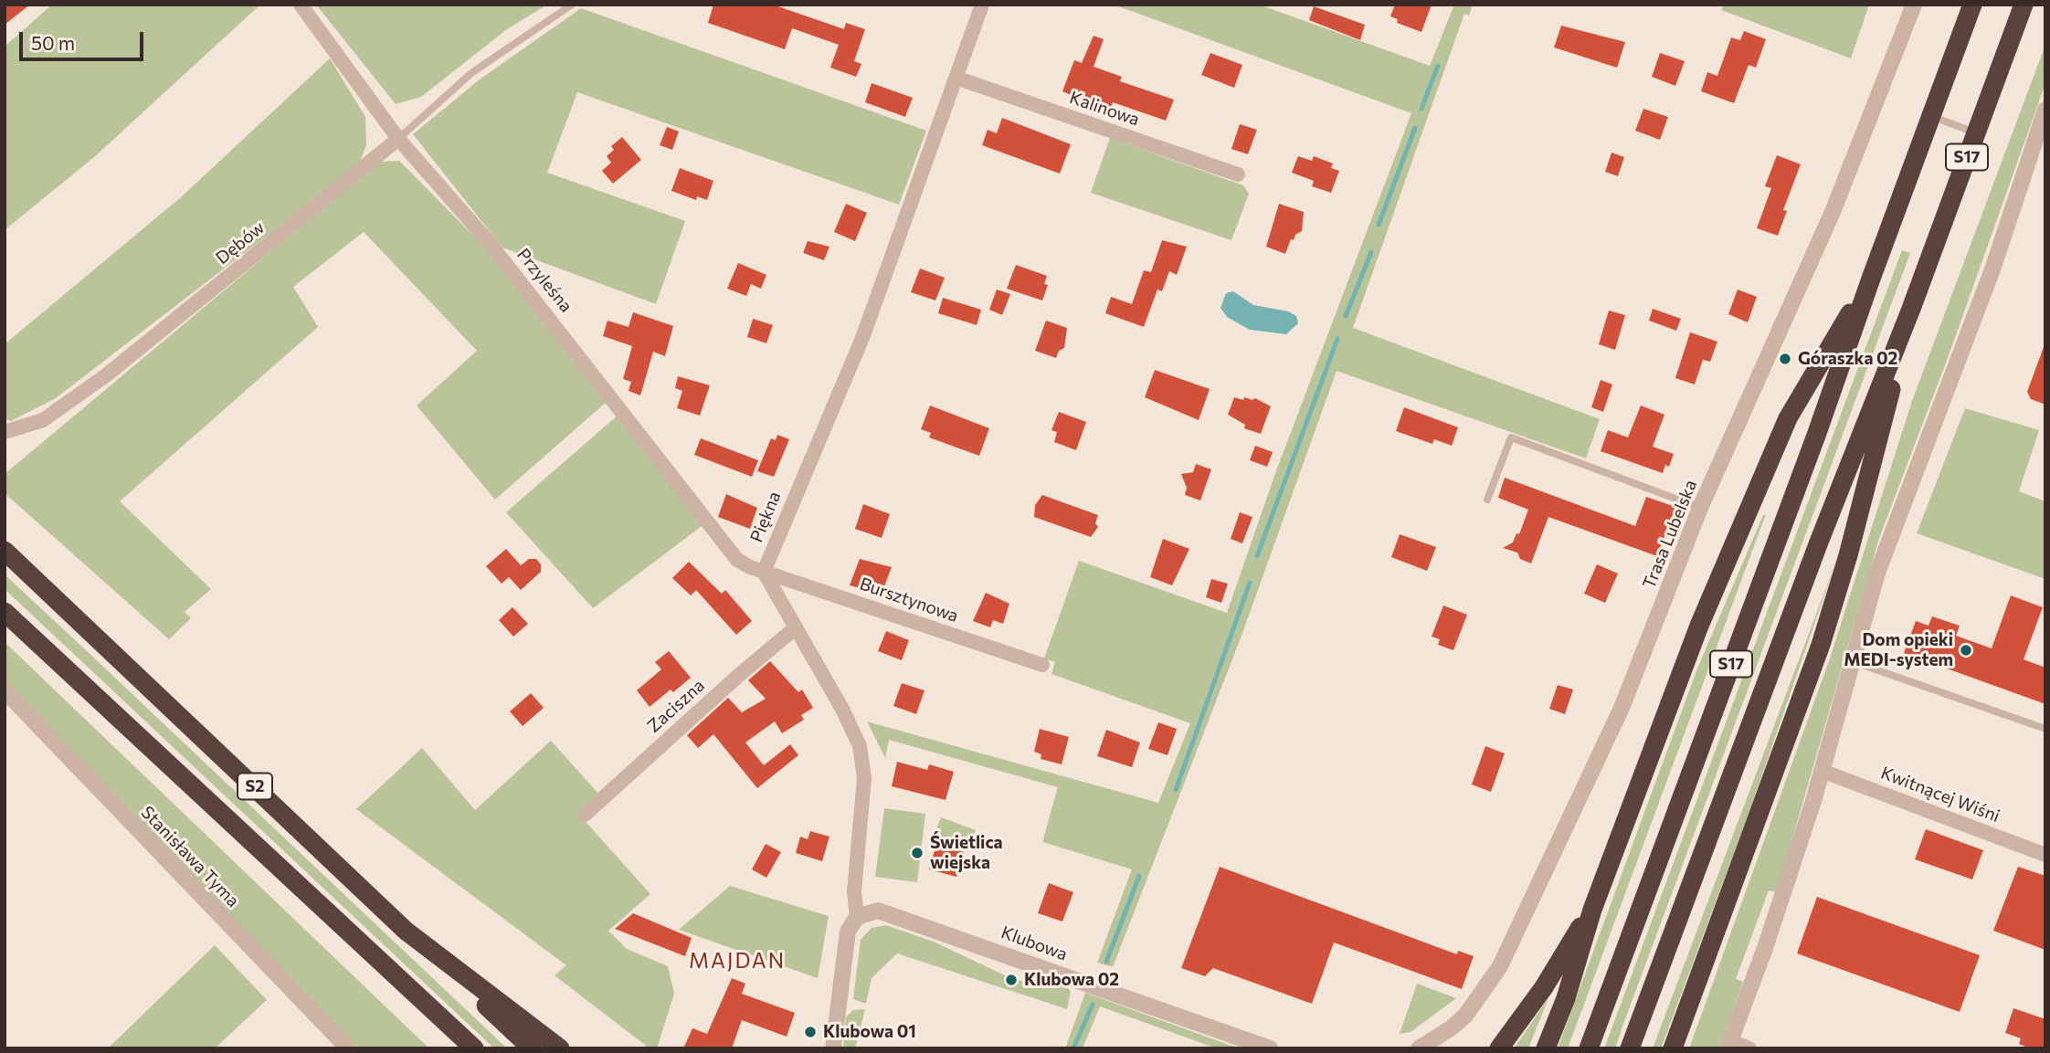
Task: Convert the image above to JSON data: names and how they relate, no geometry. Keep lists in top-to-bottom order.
{
  "streets": {
    "highway": ["S17", "S2"],
    "street": [
      "Kalinowa",
      "Dębów",
      "Przyleśna",
      "Piękna",
      "Trasa Lubelska",
      "Bursztynowa",
      "Zaciszna",
      "Kwitnącej Wiśni",
      "Stanisława Tyma",
      "Klubowa"
    ]
  },
  "crossings": [
    ["Kalinowa", "Piękna"],
    ["Dębów", "Przyleśna"],
    ["Przyleśna", "Piękna"],
    ["Przyleśna", "Bursztynowa"],
    ["Piękna", "Bursztynowa"]
  ],
  "districts": ["MAJDAN"],
  "places": [
    "Góraszka 02",
    "Dom opieki MEDI-system",
    "Świetlica wiejska",
    "Klubowa 02",
    "Klubowa 01"
  ],
  "scale_bar": "50 m"
}
